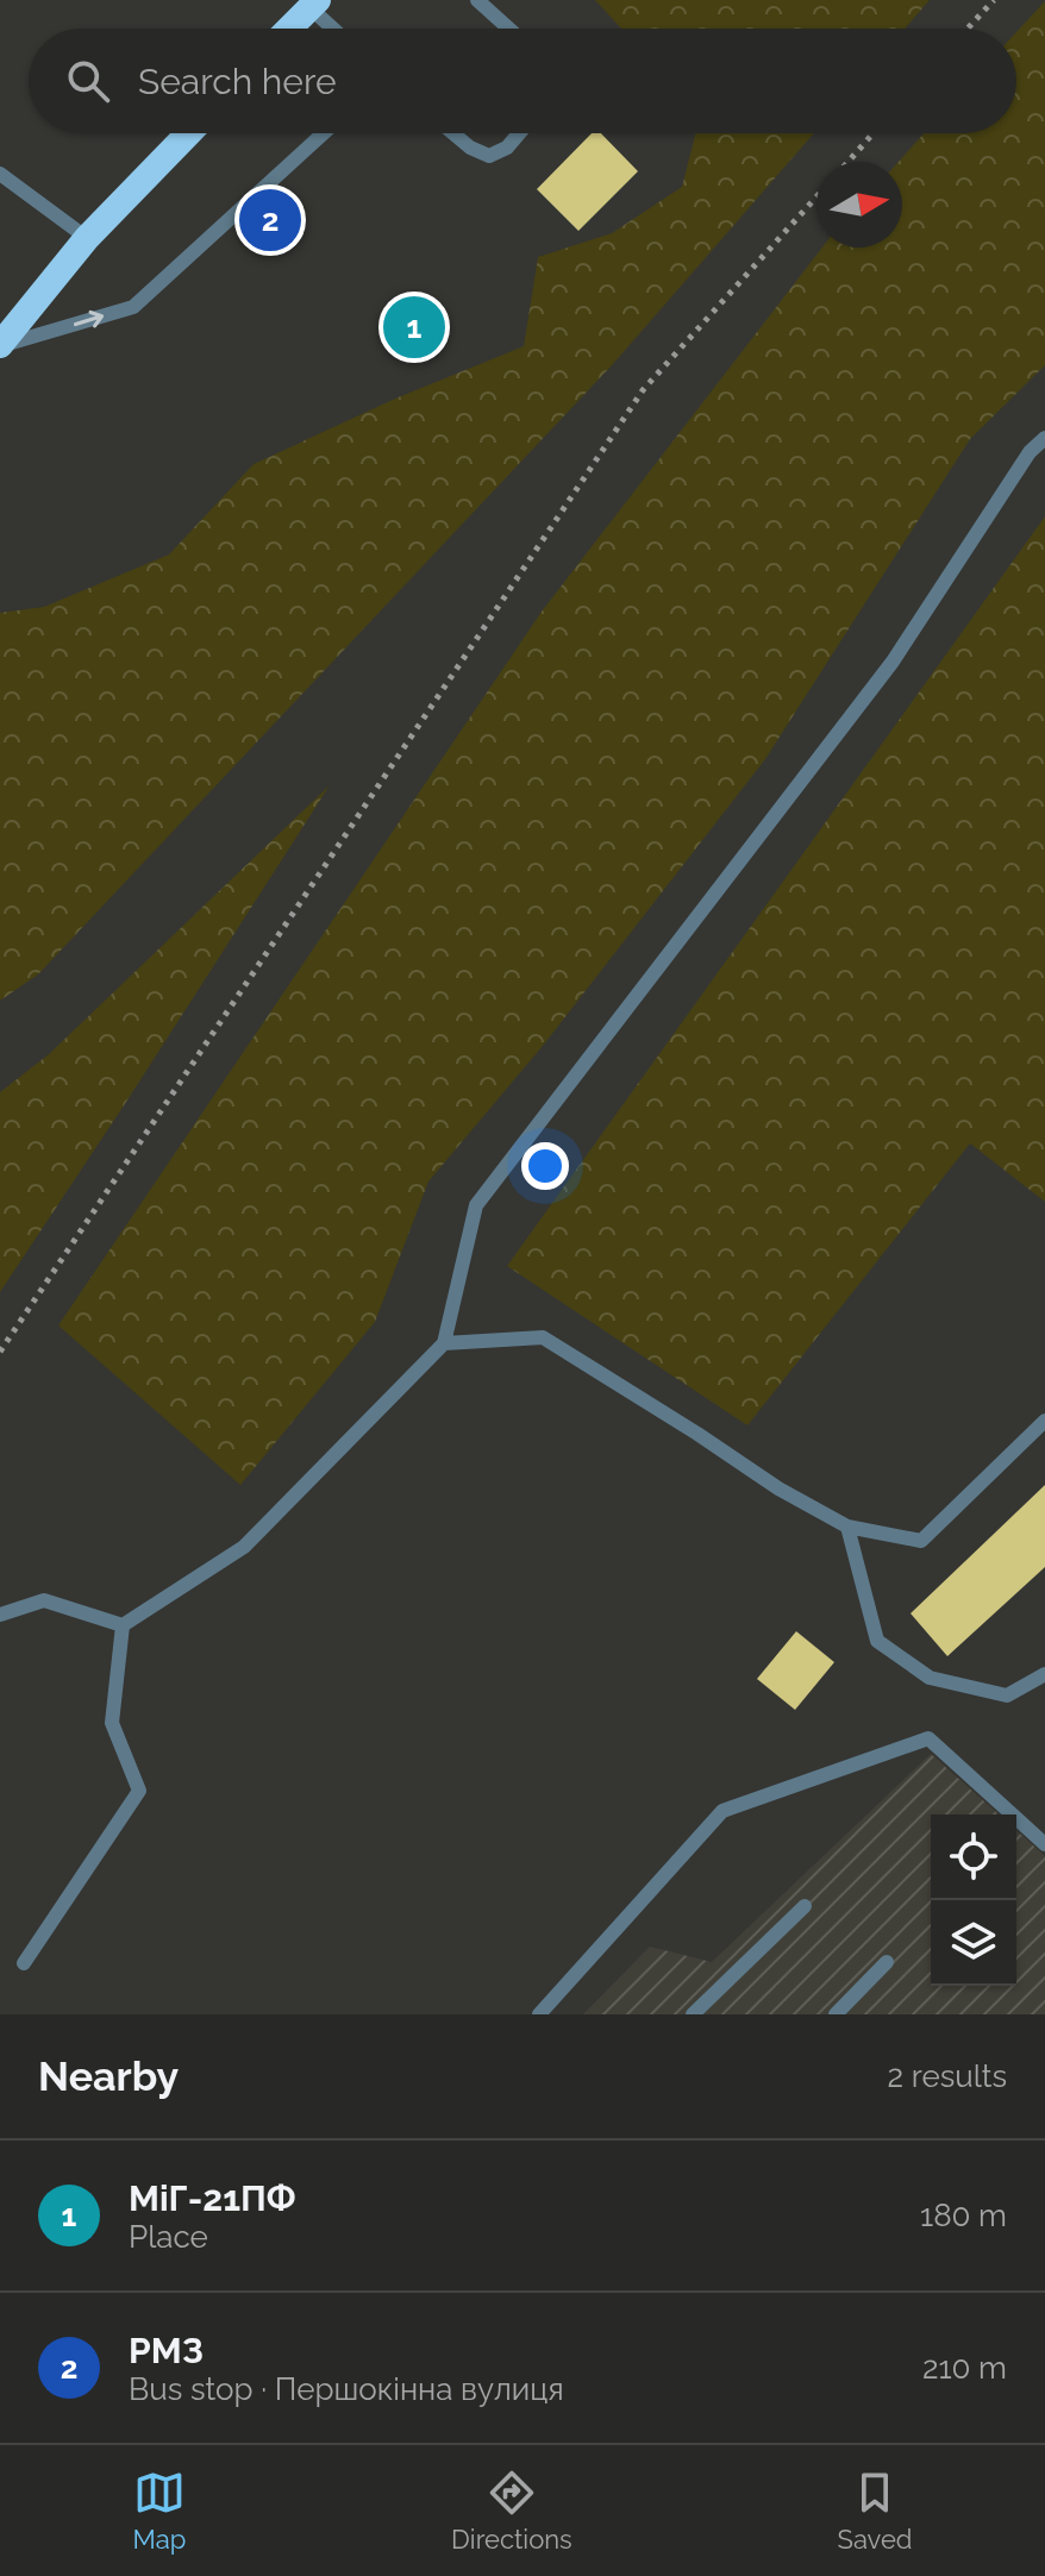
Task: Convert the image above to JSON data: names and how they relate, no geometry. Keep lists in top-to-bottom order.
{
  "north": "right",
  "page": {
    "search": "Search here",
    "pins": ["2", "1"],
    "heading": ["Nearby", "2 results"],
    "list": [
      {
        "mark": "1",
        "name": "МіГ-21ПФ",
        "note": "Place",
        "value": "180 m"
      },
      {
        "mark": "2",
        "name": "РМЗ",
        "note": "Bus stop · Першокінна вулиця",
        "value": "210 m"
      }
    ],
    "nav": ["Map", "Directions", "Saved"]
  }
}
